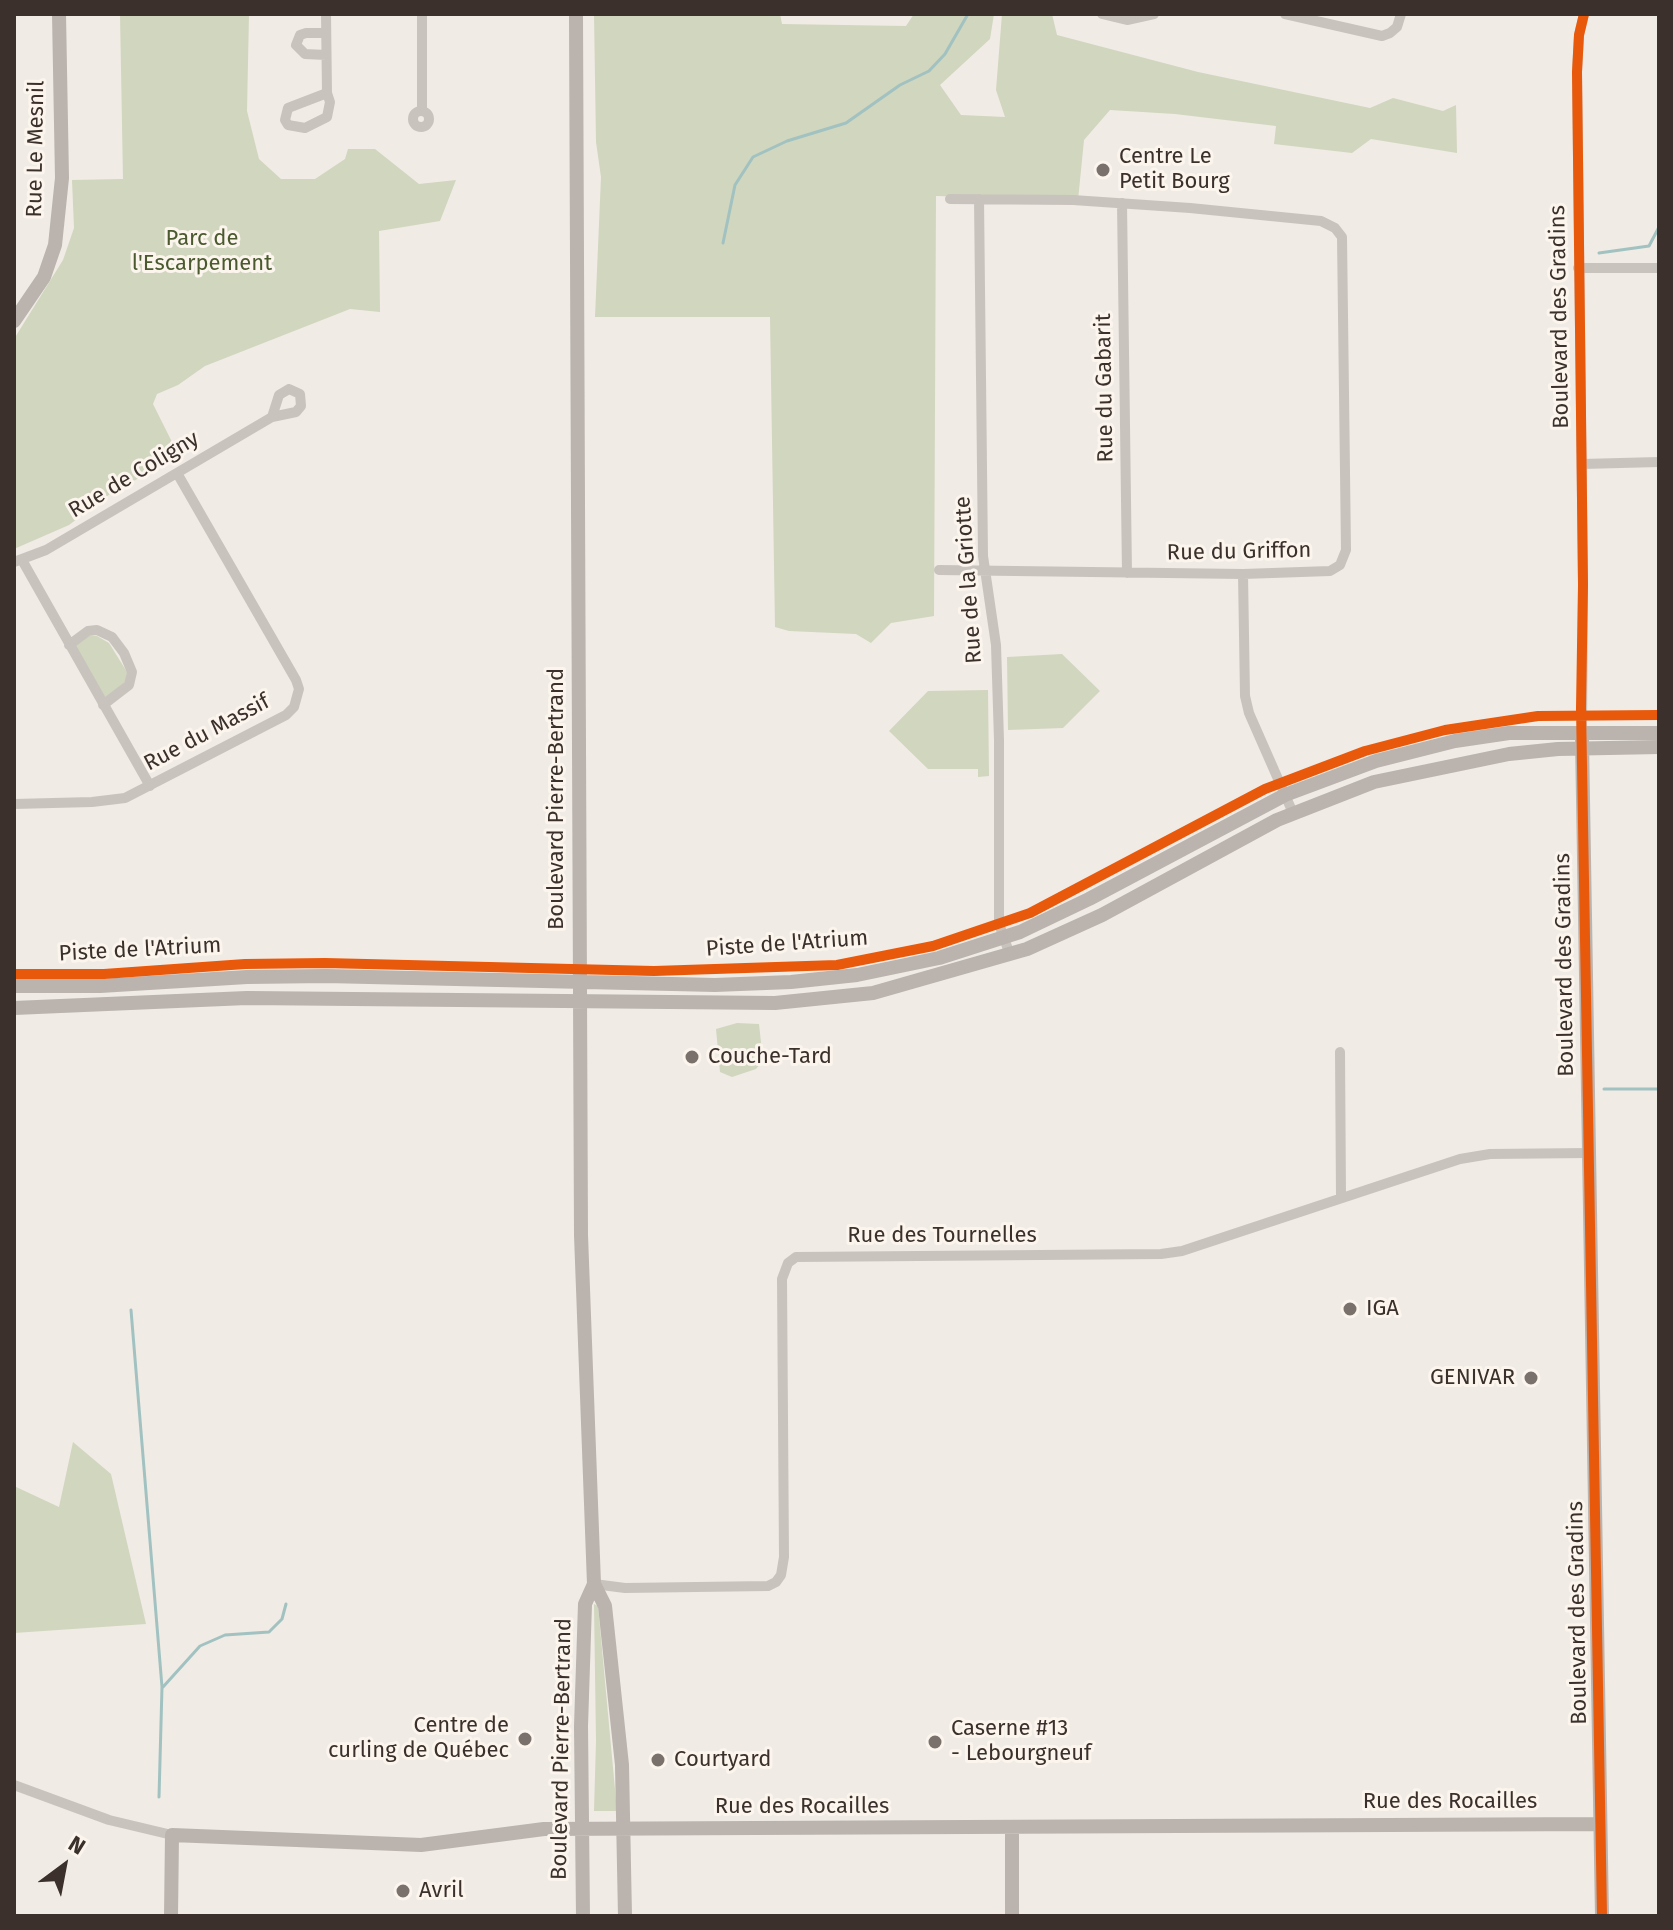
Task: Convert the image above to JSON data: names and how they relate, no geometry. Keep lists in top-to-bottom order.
{
  "streets": {
    "main road": [
      "Rue Le Mesnil",
      "Boulevard des Gradins",
      "Boulevard Pierre-Bertrand",
      "Rue des Rocailles"
    ],
    "street": [
      "Rue du Gabarit",
      "Rue de Coligny",
      "Rue du Griffon",
      "Rue de la Griotte",
      "Rue du Massif",
      "Rue des Tournelles"
    ],
    "cycle path": ["Piste de l'Atrium"]
  },
  "crossings": [
    ["Boulevard des Gradins", "Rue des Tournelles"],
    ["Boulevard des Gradins", "Rue des Rocailles"],
    ["Rue du Gabarit", "Rue du Griffon"],
    ["Rue de Coligny", "Rue du Massif"],
    ["Rue du Griffon", "Rue de la Griotte"],
    ["Boulevard Pierre-Bertrand", "Rue des Tournelles"],
    ["Boulevard Pierre-Bertrand", "Rue des Rocailles"]
  ],
  "parks": ["Parc de l'Escarpement"],
  "places": [
    "Centre Le Petit Bourg",
    "Couche-Tard",
    "IGA",
    "GENIVAR",
    "Centre de curling de Québec",
    "Caserne #13 - Lebourgneuf",
    "Courtyard",
    "Avril"
  ],
  "north": "top right"
}
